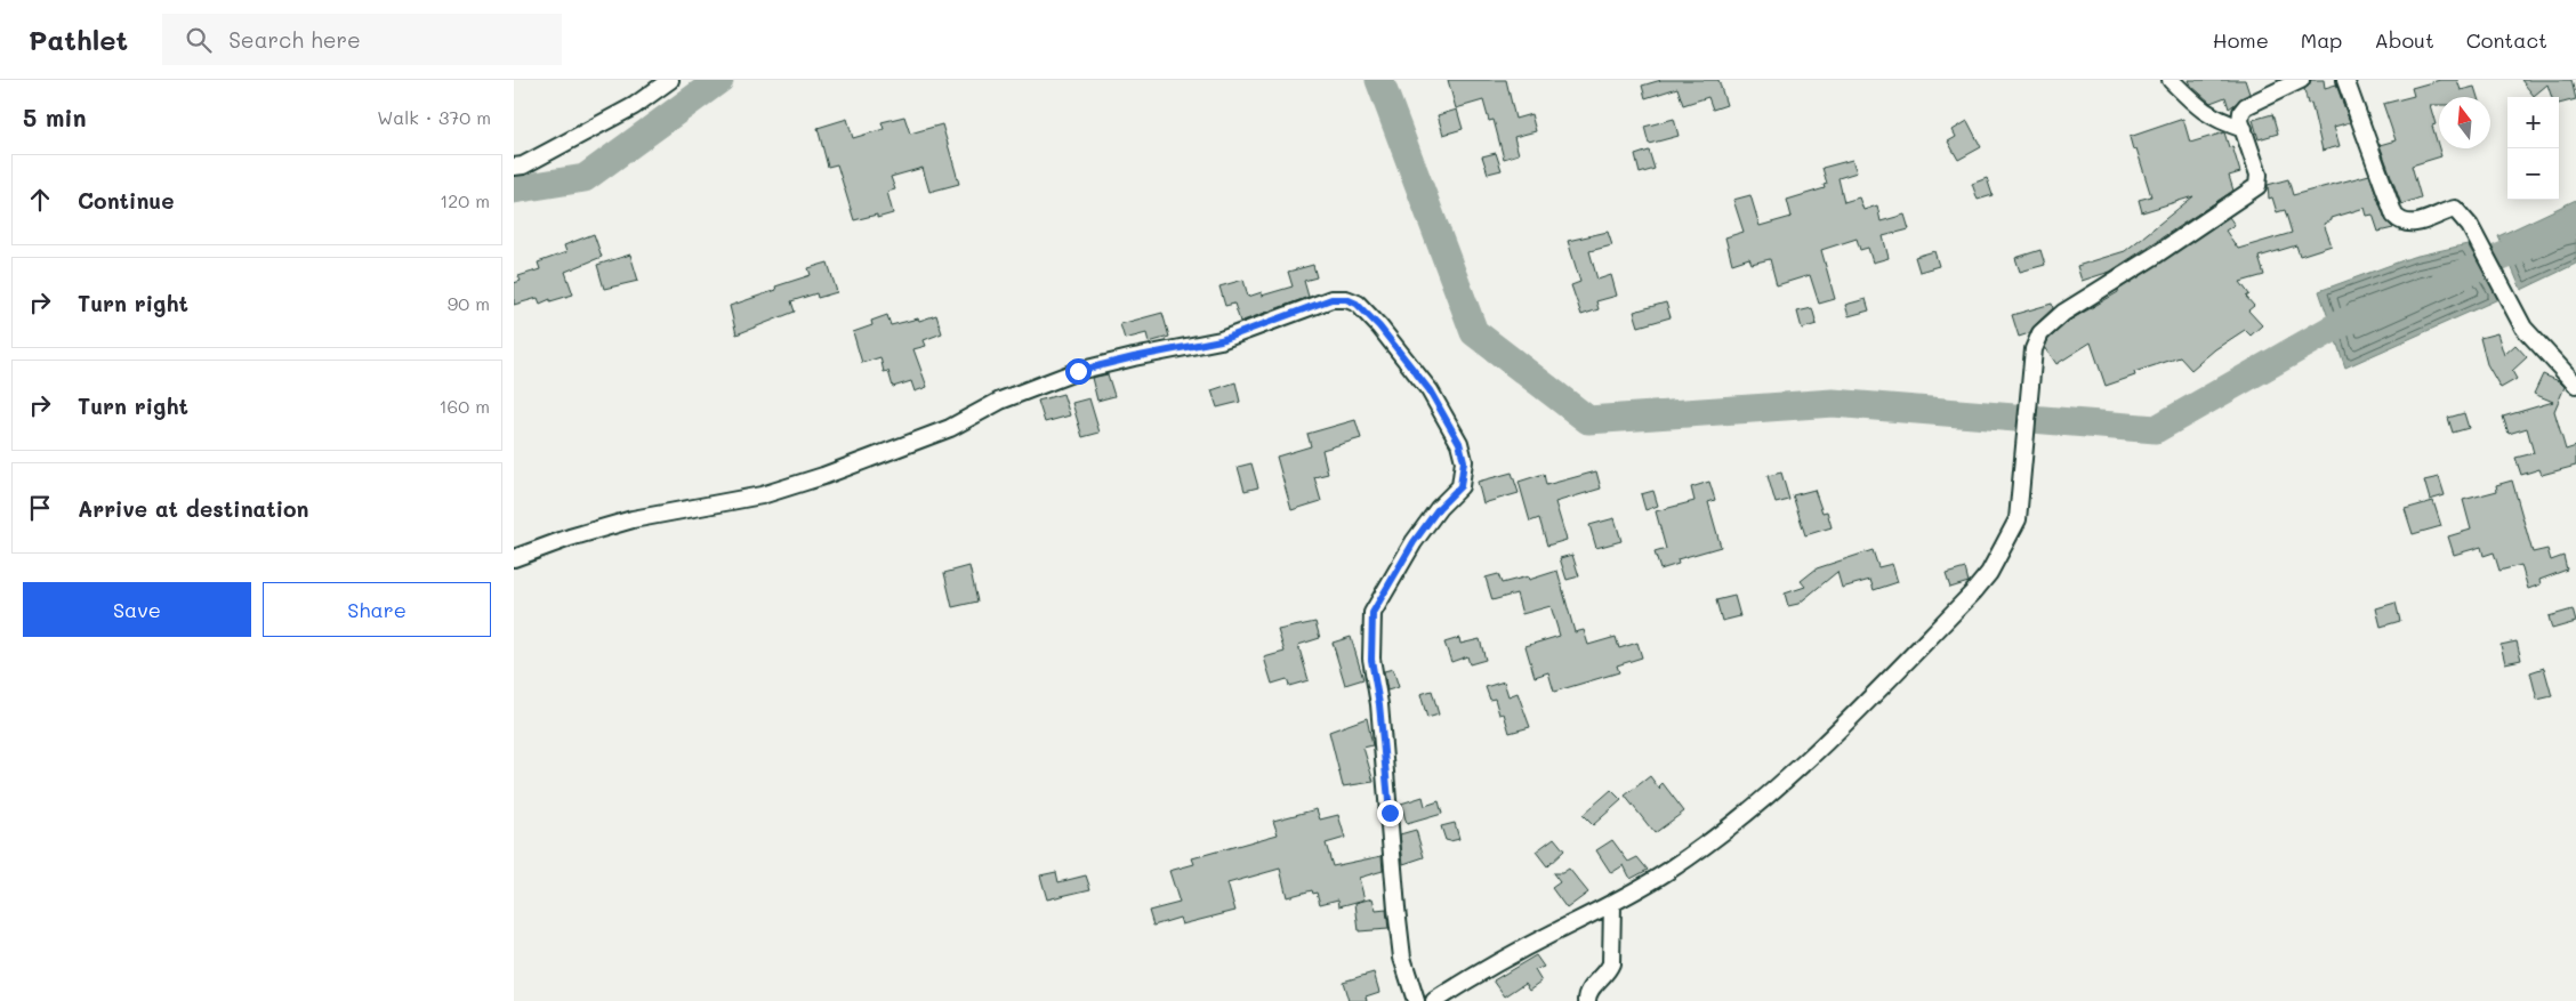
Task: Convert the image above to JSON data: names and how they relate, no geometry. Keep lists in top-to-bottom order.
{
  "north": "top",
  "page": {
    "header": "Pathlet",
    "search": "Search here",
    "nav": [
      "Home",
      "Map",
      "About",
      "Contact"
    ],
    "heading": ["5 min", "Walk · 370 m"],
    "map_buttons": ["+", "−"],
    "list": [
      ["Continue", "120 m"],
      ["Turn right", "90 m"],
      ["Turn right", "160 m"],
      "Arrive at destination"
    ],
    "buttons": ["Save", "Share"]
  }
}
